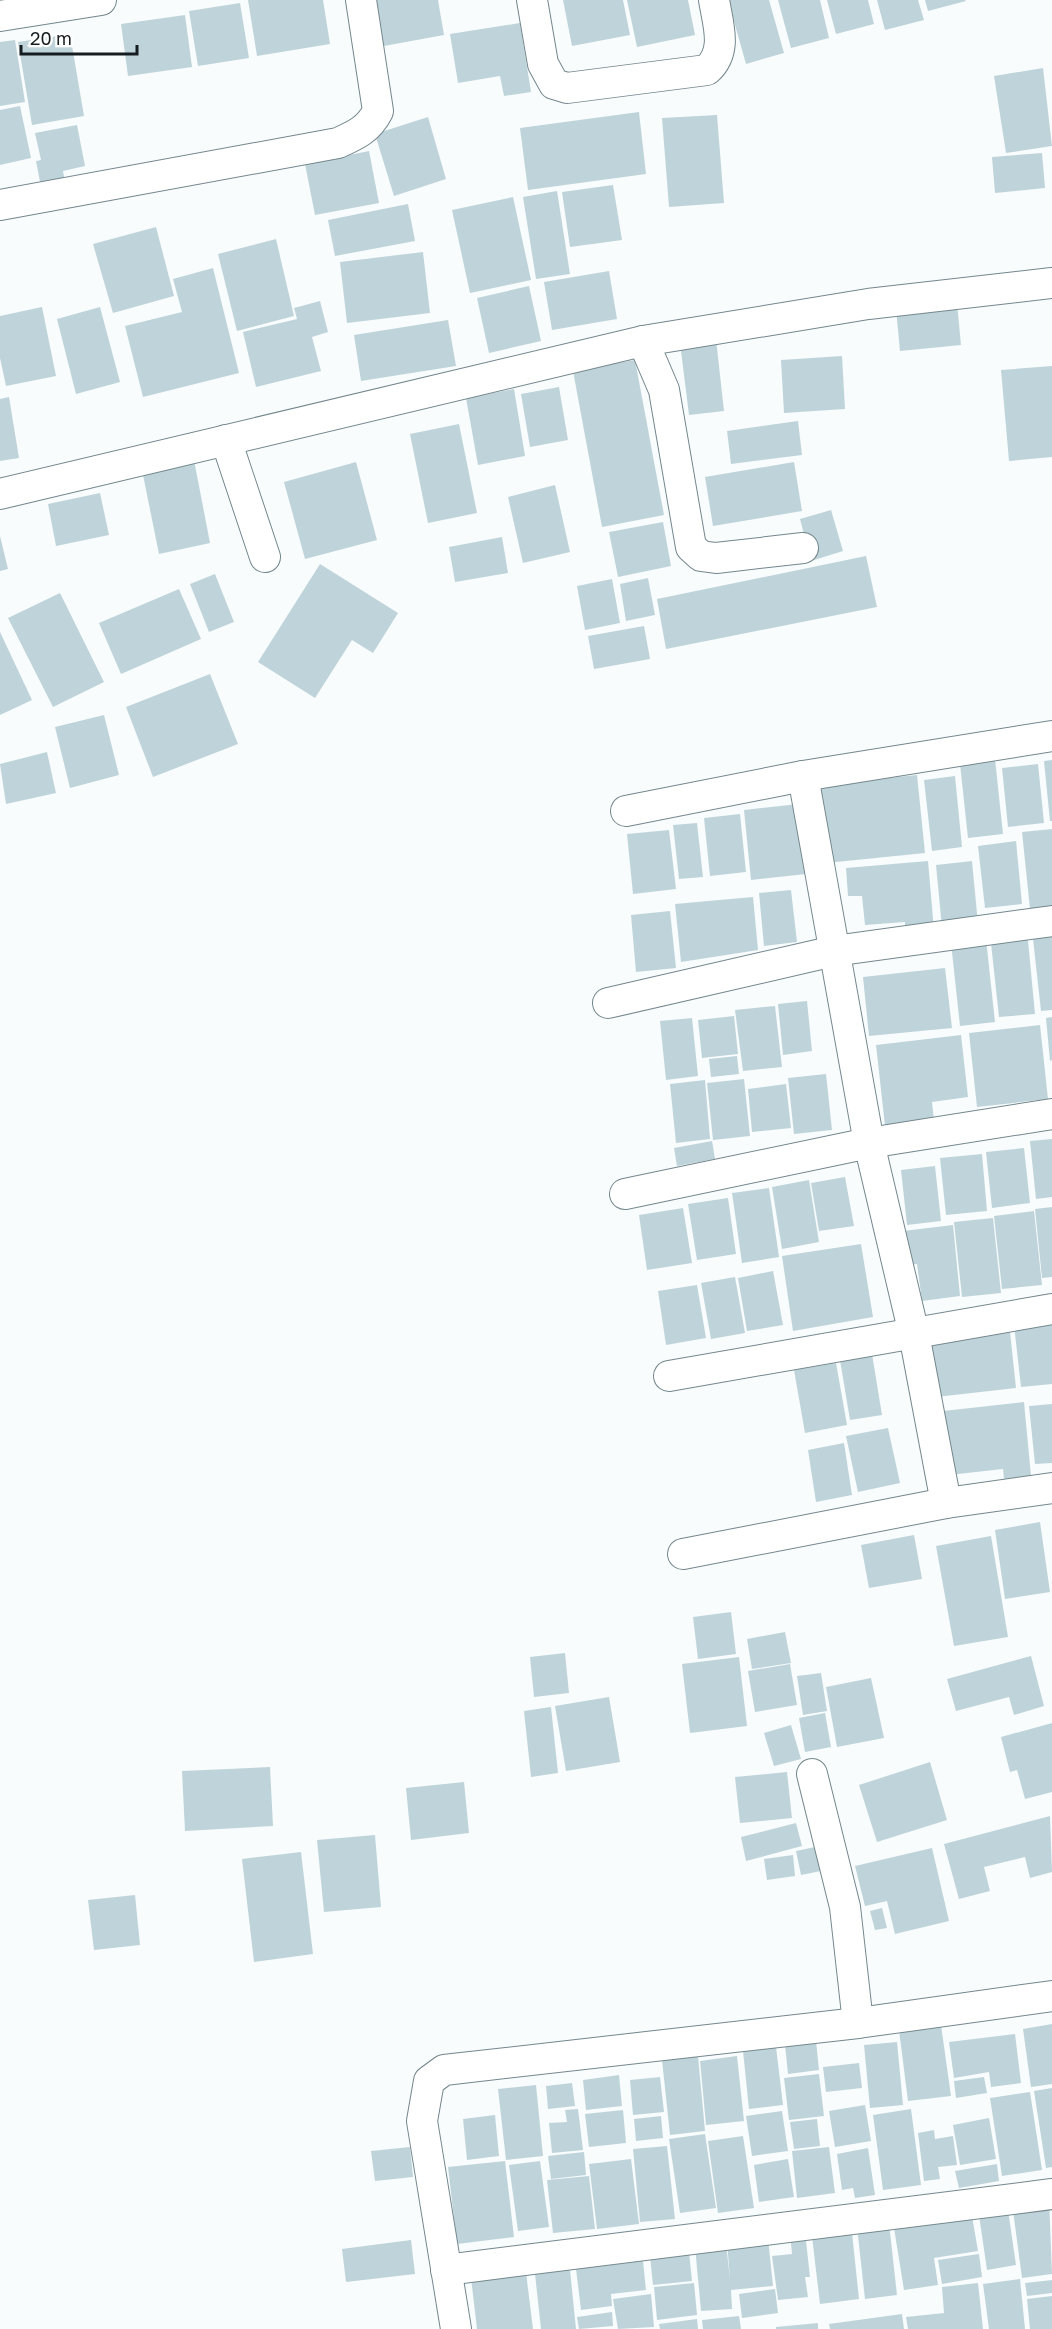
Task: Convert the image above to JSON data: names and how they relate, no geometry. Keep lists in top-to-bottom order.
{
  "scale_bar": "20 m"
}
